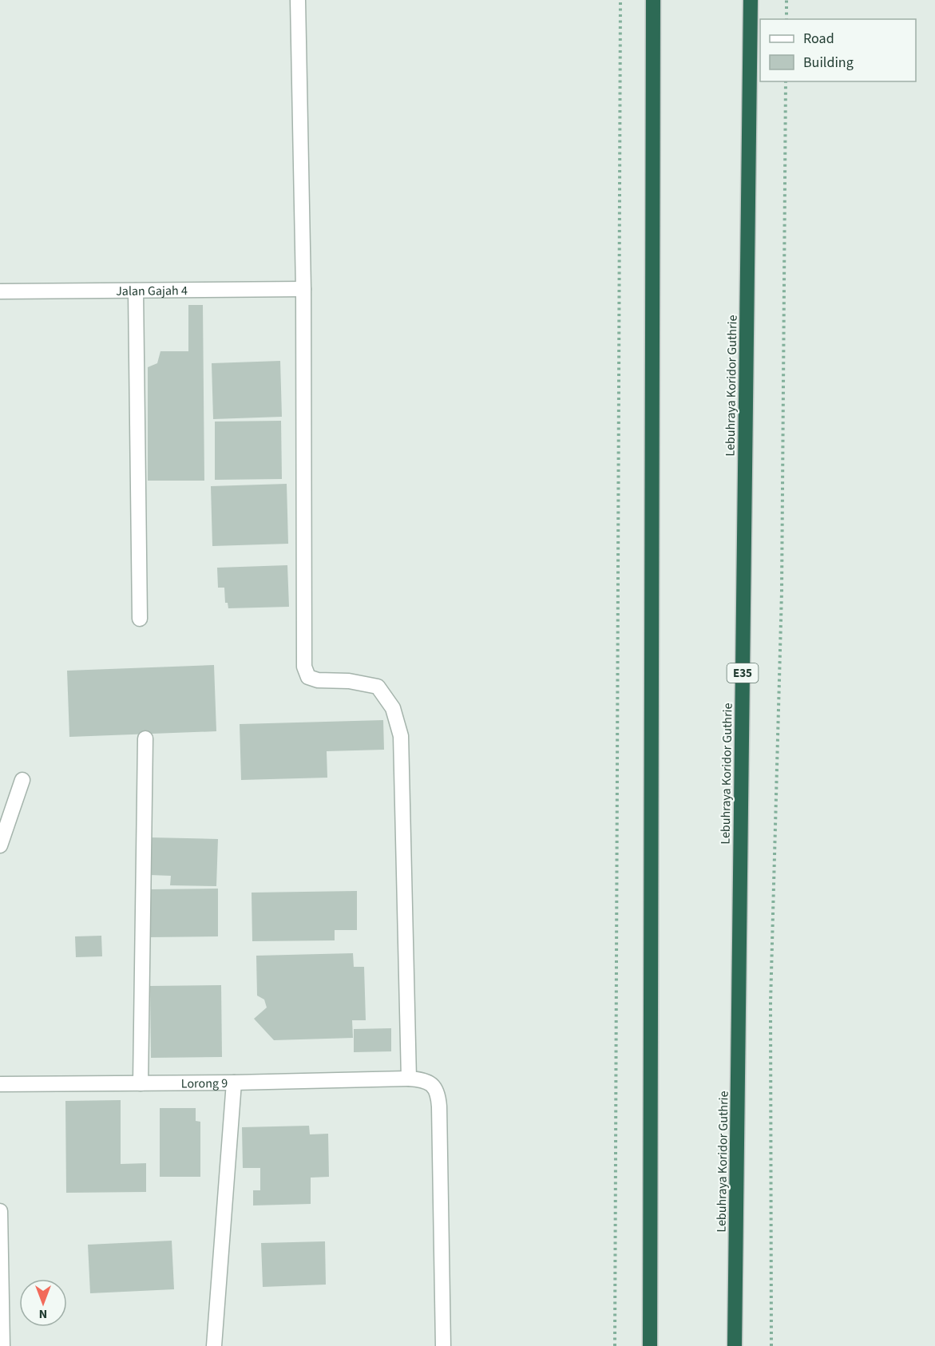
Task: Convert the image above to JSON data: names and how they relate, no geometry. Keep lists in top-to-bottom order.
{
  "streets": {
    "highway": ["Lebuhraya Koridor Guthrie", "E35"],
    "street": ["Jalan Gajah 4", "Lorong 9"]
  },
  "legend": ["Road", "Building"],
  "north": "bottom"
}
